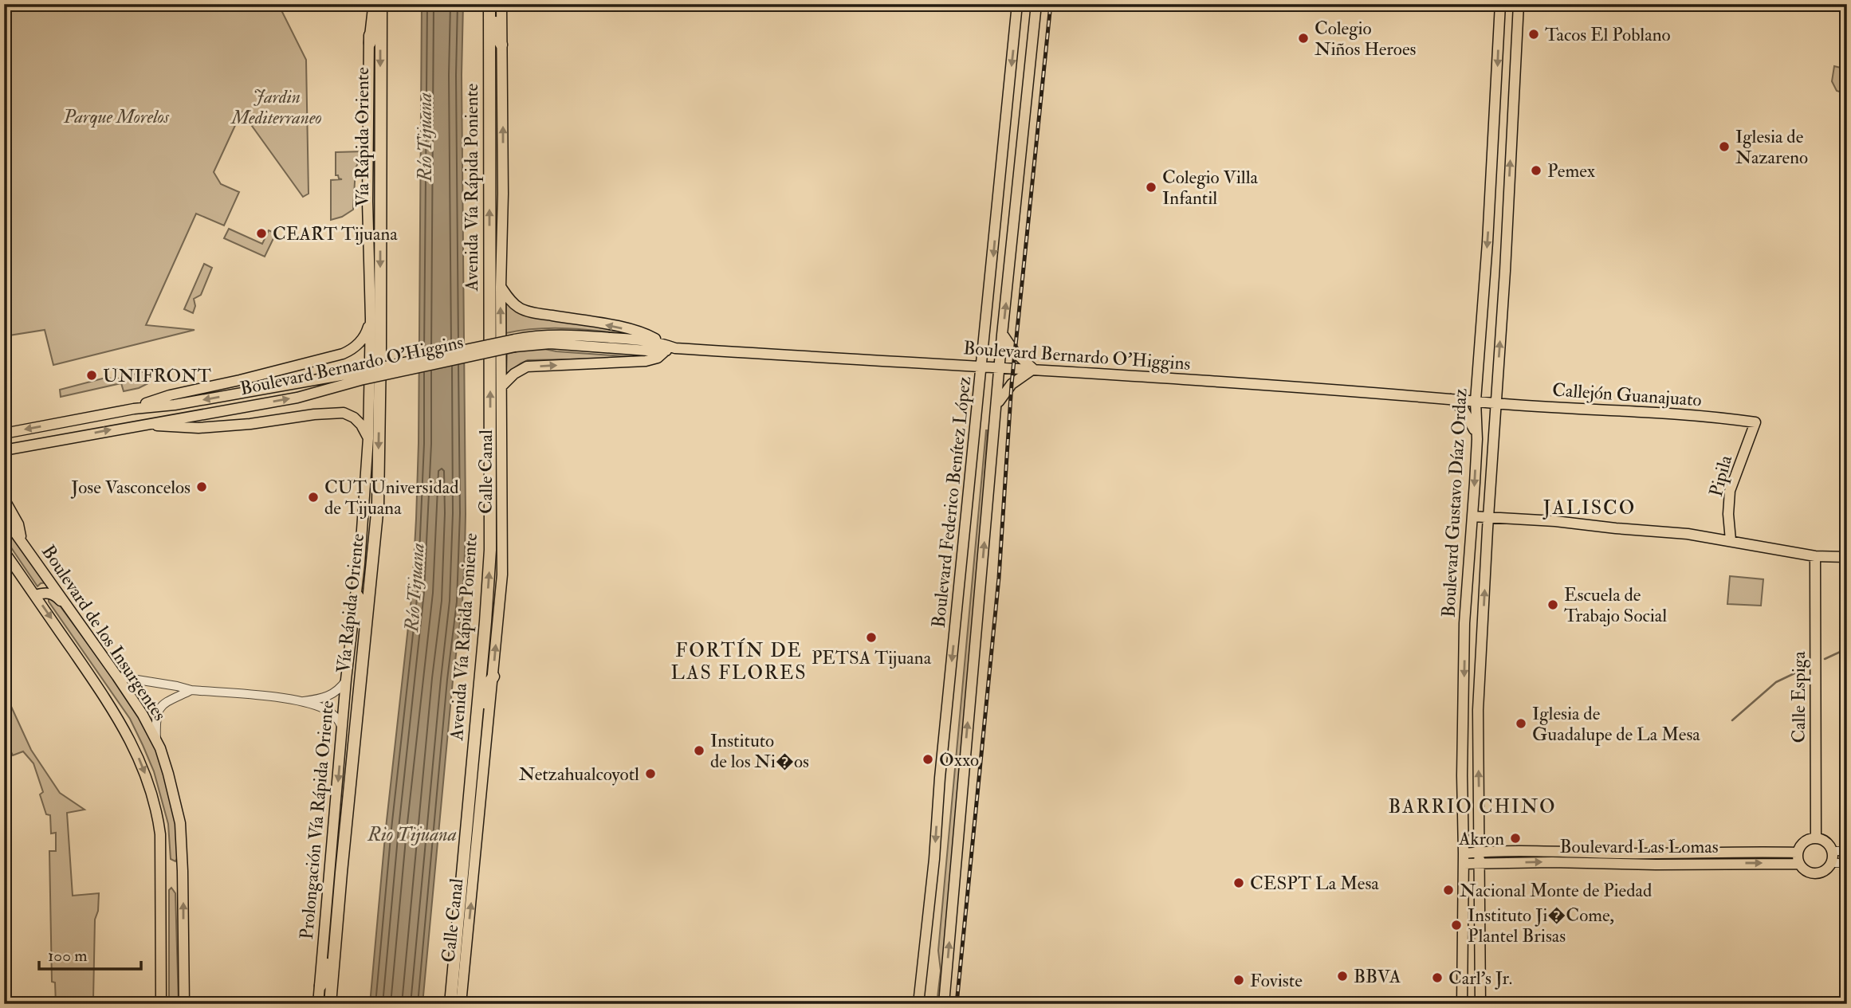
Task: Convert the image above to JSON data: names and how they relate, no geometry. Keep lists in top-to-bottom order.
{
  "streets": {
    "highway": ["Vía Rápida Oriente", "Avenida Vía Rápida Poniente"],
    "main road": [
      "Boulevard Bernardo O'Higgins",
      "Callejón Guanajuato",
      "Calle Canal",
      "Pipila",
      "Boulevard Federico Benítez López",
      "Boulevard Gustavo Díaz Ordaz",
      "Boulevard de los Insurgentes",
      "Calle Espiga",
      "Prolongación Vía Rápida Oriente",
      "Boulevard Las Lomas"
    ]
  },
  "crossings": [
    ["Boulevard Bernardo O'Higgins", "Callejón Guanajuato"],
    ["Boulevard Bernardo O'Higgins", "Boulevard Federico Benítez López"],
    ["Boulevard Bernardo O'Higgins", "Boulevard Gustavo Díaz Ordaz"],
    ["Callejón Guanajuato", "Pipila"],
    ["Callejón Guanajuato", "Boulevard Gustavo Díaz Ordaz"],
    ["Boulevard Gustavo Díaz Ordaz", "Boulevard Las Lomas"],
    ["Calle Espiga", "Boulevard Las Lomas"]
  ],
  "one_way": ["Vía Rápida Oriente", "Avenida Vía Rápida Poniente", "Calle Canal"],
  "districts": ["JALISCO", "FORTÍN DE LAS FLORES", "BARRIO CHINO"],
  "water": ["Río Tijuana", "Rio Tijuana"],
  "parks": ["Jardin Mediterraneo", "Parque Morelos"],
  "places": [
    "Tacos El Poblano",
    "Colegio Niños Heroes",
    "Iglesia de Nazareno",
    "Pemex",
    "Colegio Villa Infantil",
    "CEART Tijuana",
    "UNIFRONT",
    "Jose Vasconcelos",
    "CUT Universidad de Tijuana",
    "Escuela de Trabajo Social",
    "PETSA Tijuana",
    "Iglesia de Guadalupe de La Mesa",
    "Instituto de los Ni�os",
    "Oxxo",
    "Netzahualcoyotl",
    "Akron",
    "CESPT La Mesa",
    "Nacional Monte de Piedad",
    "Instituto Ji�Come, Plantel Brisas",
    "BBVA",
    "Carl's Jr.",
    "Foviste"
  ],
  "scale_bar": "100 m"
}
